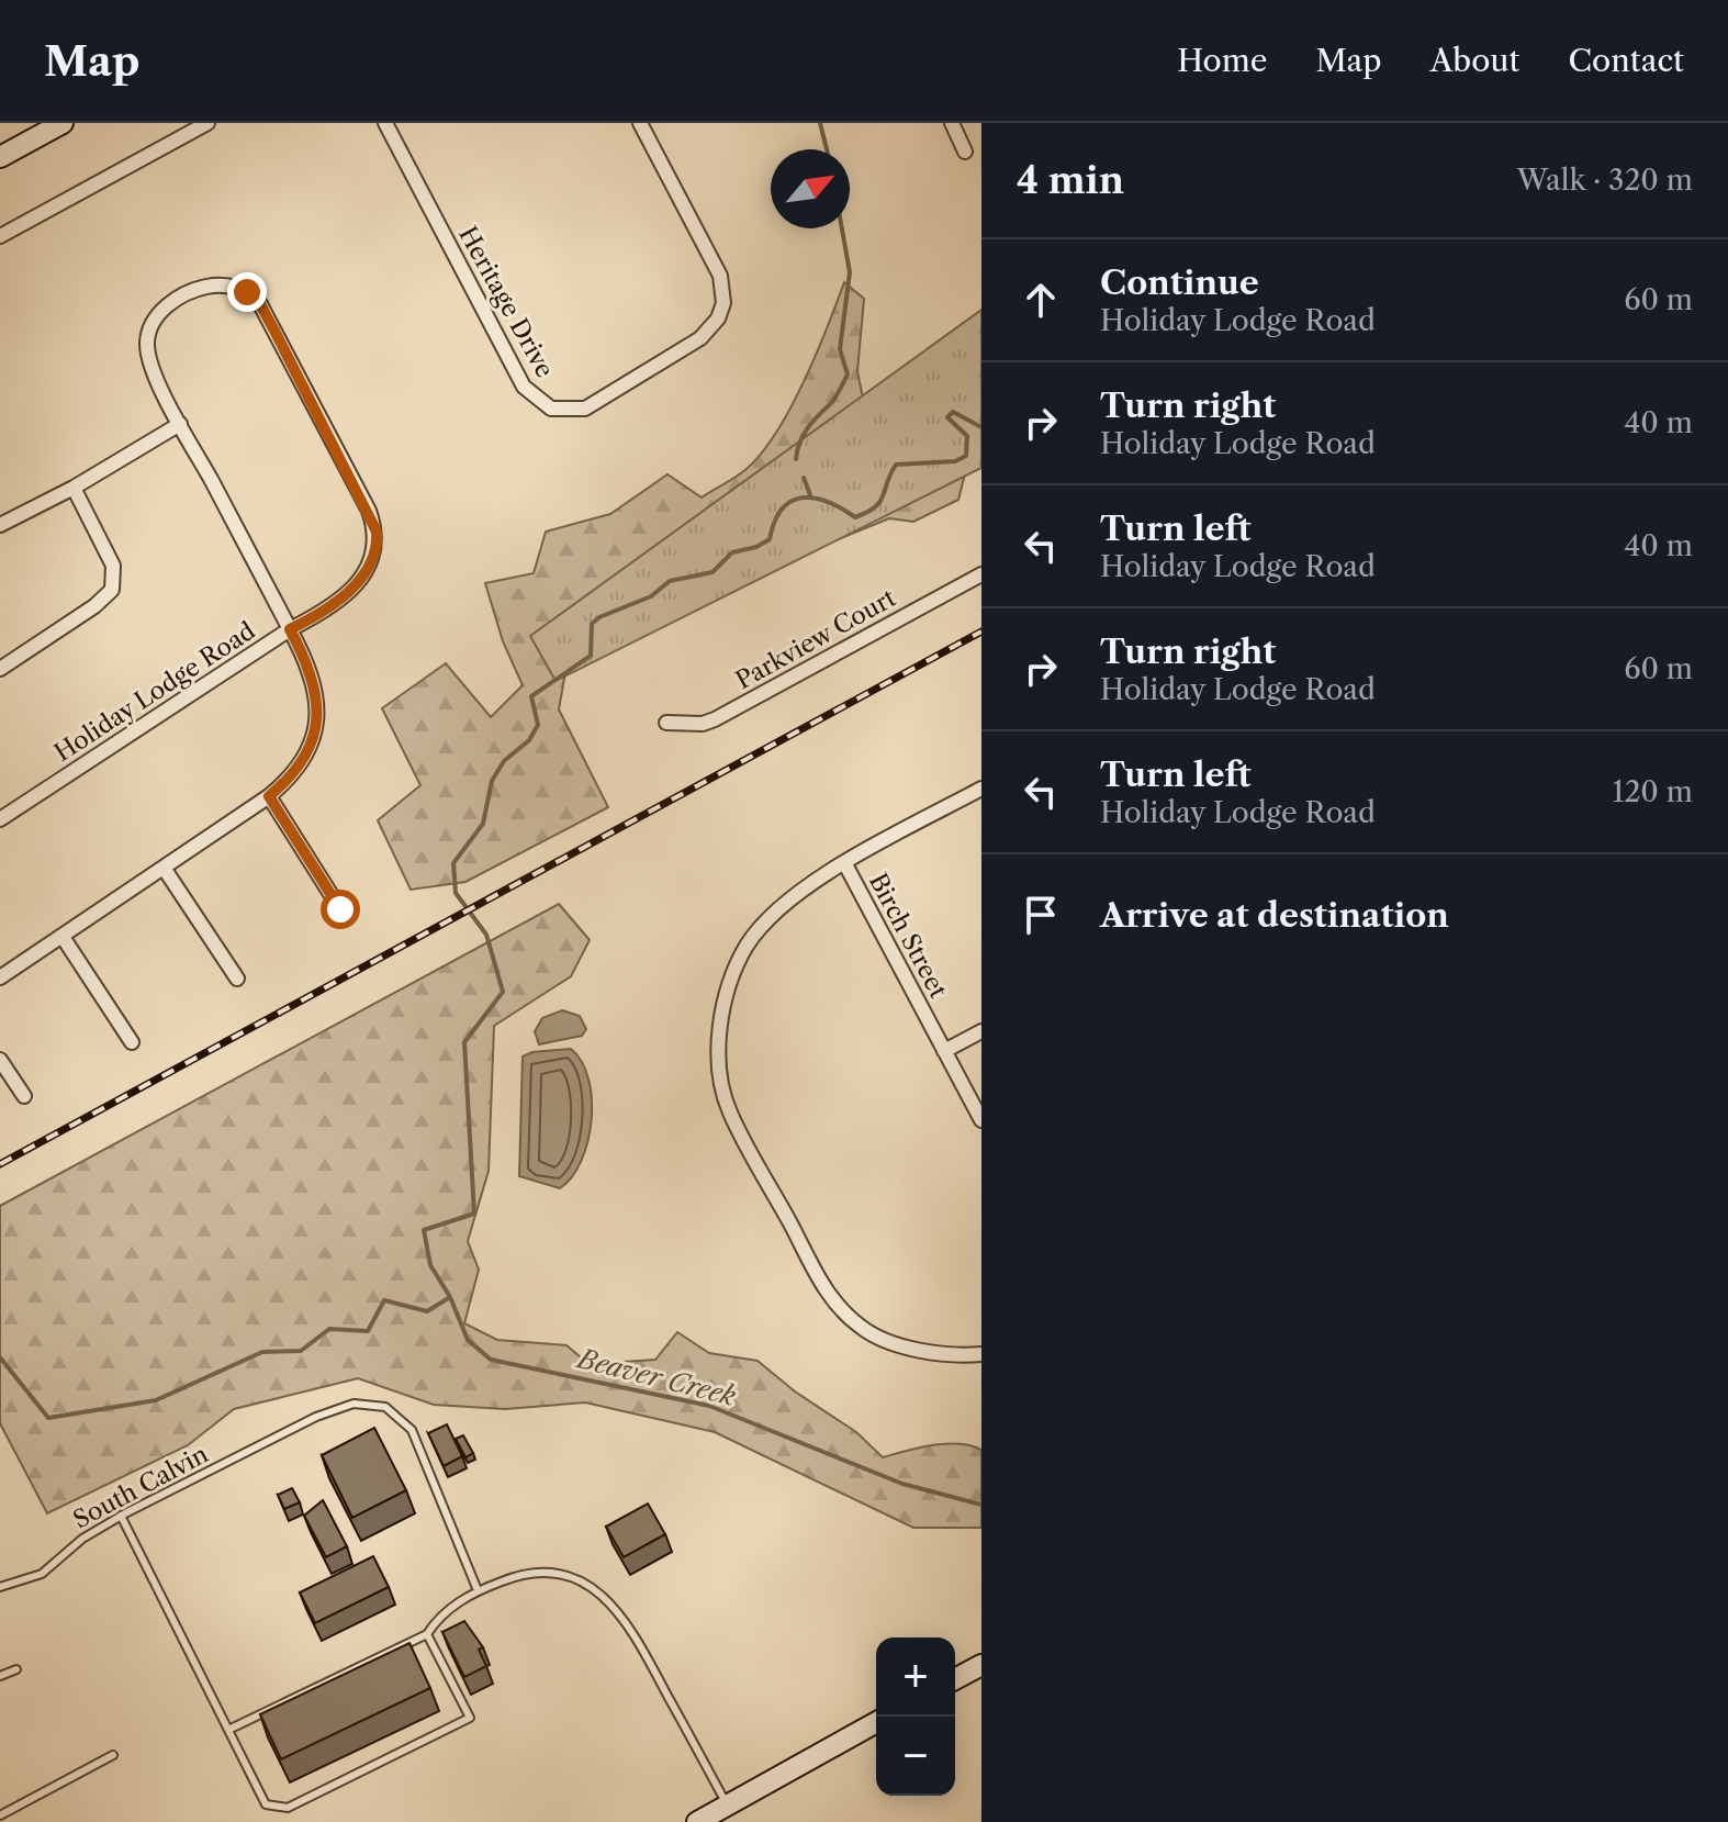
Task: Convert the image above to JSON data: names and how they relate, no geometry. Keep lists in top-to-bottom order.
{
  "streets": {
    "street": [
      "Heritage Drive",
      "Parkview Court",
      "Holiday Lodge Road",
      "Birch Street"
    ],
    "lane": ["South Calvin"]
  },
  "water": ["Beaver Creek"],
  "north": "top right",
  "page": {
    "header": "Map",
    "nav": [
      "Home",
      "Map",
      "About",
      "Contact"
    ],
    "heading": ["4 min", "Walk · 320 m"],
    "list": [
      ["Continue", "Holiday Lodge Road", "60 m"],
      ["Turn right", "Holiday Lodge Road", "40 m"],
      ["Turn left", "Holiday Lodge Road", "40 m"],
      ["Turn right", "Holiday Lodge Road", "60 m"],
      ["Turn left", "Holiday Lodge Road", "120 m"],
      "Arrive at destination"
    ],
    "map_buttons": ["+", "−"]
  }
}
